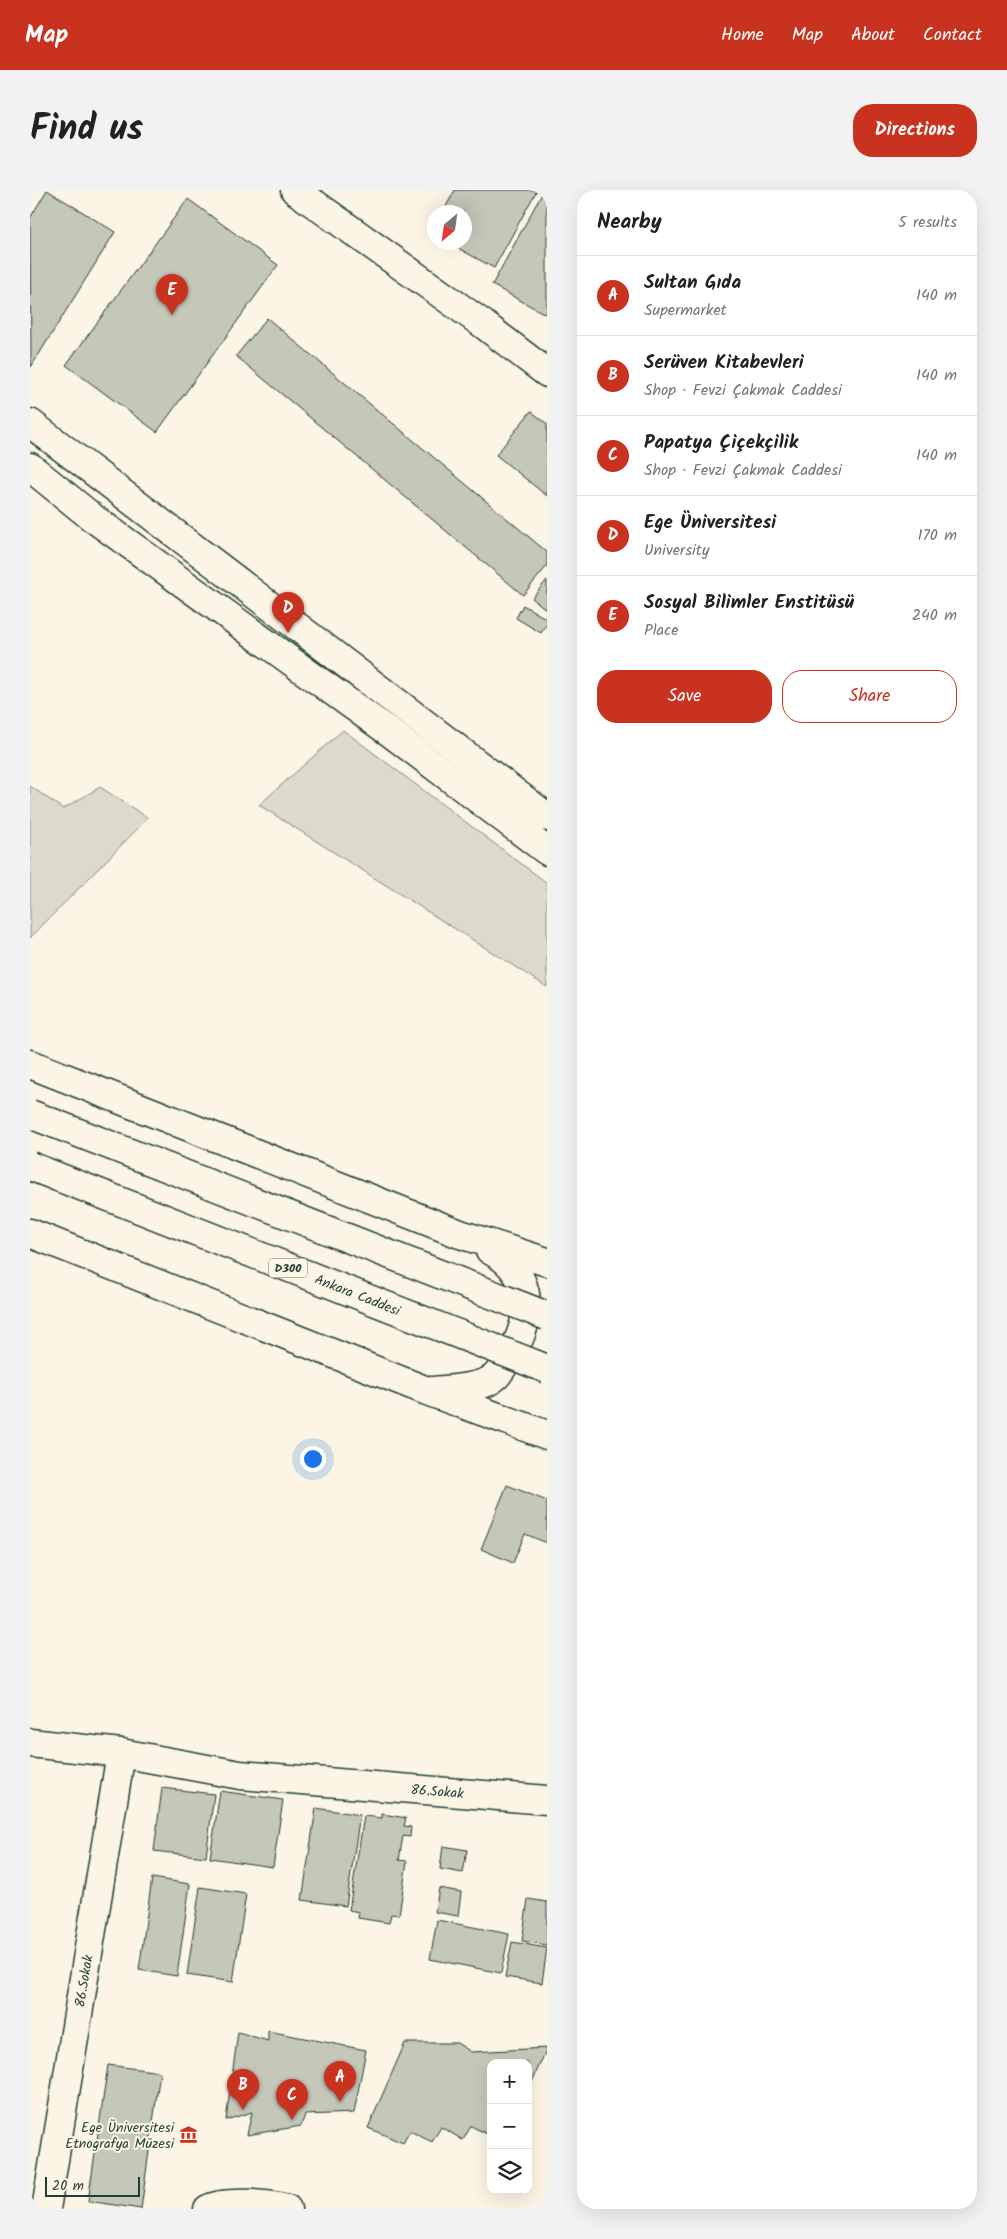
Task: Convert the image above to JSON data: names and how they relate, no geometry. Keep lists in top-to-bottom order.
{
  "streets": {
    "main road": ["D300", "Ankara Caddesi", "86.Sokak"]
  },
  "places": {
    "museum": ["Ege Üniversitesi Etnografya Müzesi"]
  },
  "scale_bar": "20 m",
  "north": "bottom left",
  "page": {
    "header": "Map",
    "nav": [
      "Home",
      "Map",
      "About",
      "Contact"
    ],
    "title": "Find us",
    "buttons": [
      "Directions",
      ["Save", "Share"]
    ],
    "heading": ["Nearby", "5 results"],
    "list": [
      {
        "mark": "A",
        "name": "Sultan Gıda",
        "note": "Supermarket",
        "value": "140 m"
      },
      {
        "mark": "B",
        "name": "Serüven Kitabevleri",
        "note": "Shop · Fevzi Çakmak Caddesi",
        "value": "140 m"
      },
      {
        "mark": "C",
        "name": "Papatya Çiçekçilik",
        "note": "Shop · Fevzi Çakmak Caddesi",
        "value": "140 m"
      },
      {
        "mark": "D",
        "name": "Ege Üniversitesi",
        "note": "University",
        "value": "170 m"
      },
      {
        "mark": "E",
        "name": "Sosyal Bilimler Enstitüsü",
        "note": "Place",
        "value": "240 m"
      }
    ],
    "pins": [
      "E",
      "D",
      "A",
      "B",
      "C"
    ],
    "map_buttons": ["+", "−"],
    "scale": "20 m"
  }
}
